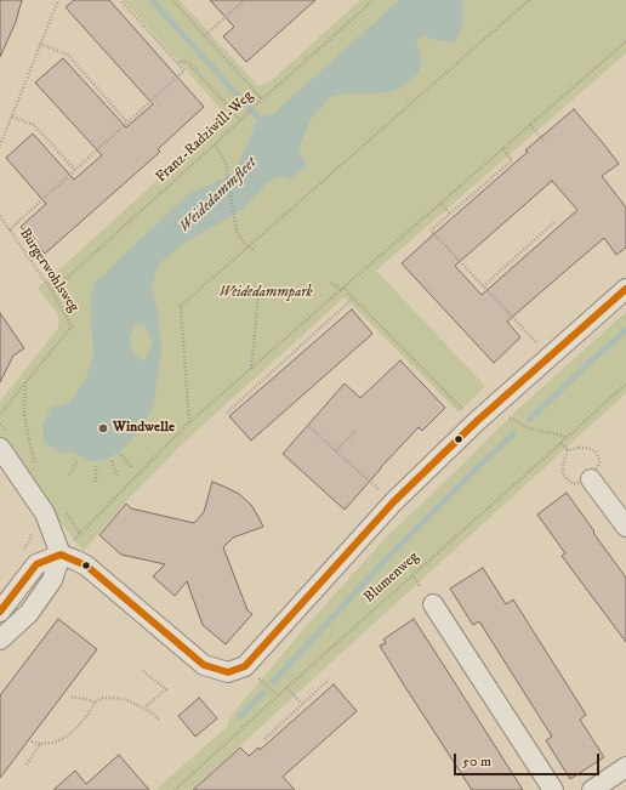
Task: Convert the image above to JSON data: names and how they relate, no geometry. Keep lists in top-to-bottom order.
{
  "streets": {
    "path": ["Franz-Radziwill-Weg", "Bürgerwohlsweg", "Blumenweg"]
  },
  "crossings": [
    ["Franz-Radziwill-Weg", "Bürgerwohlsweg"]
  ],
  "water": ["Weidedammfleet"],
  "parks": ["Weidedammpark"],
  "places": ["Windwelle"],
  "scale_bar": "50 m"
}
